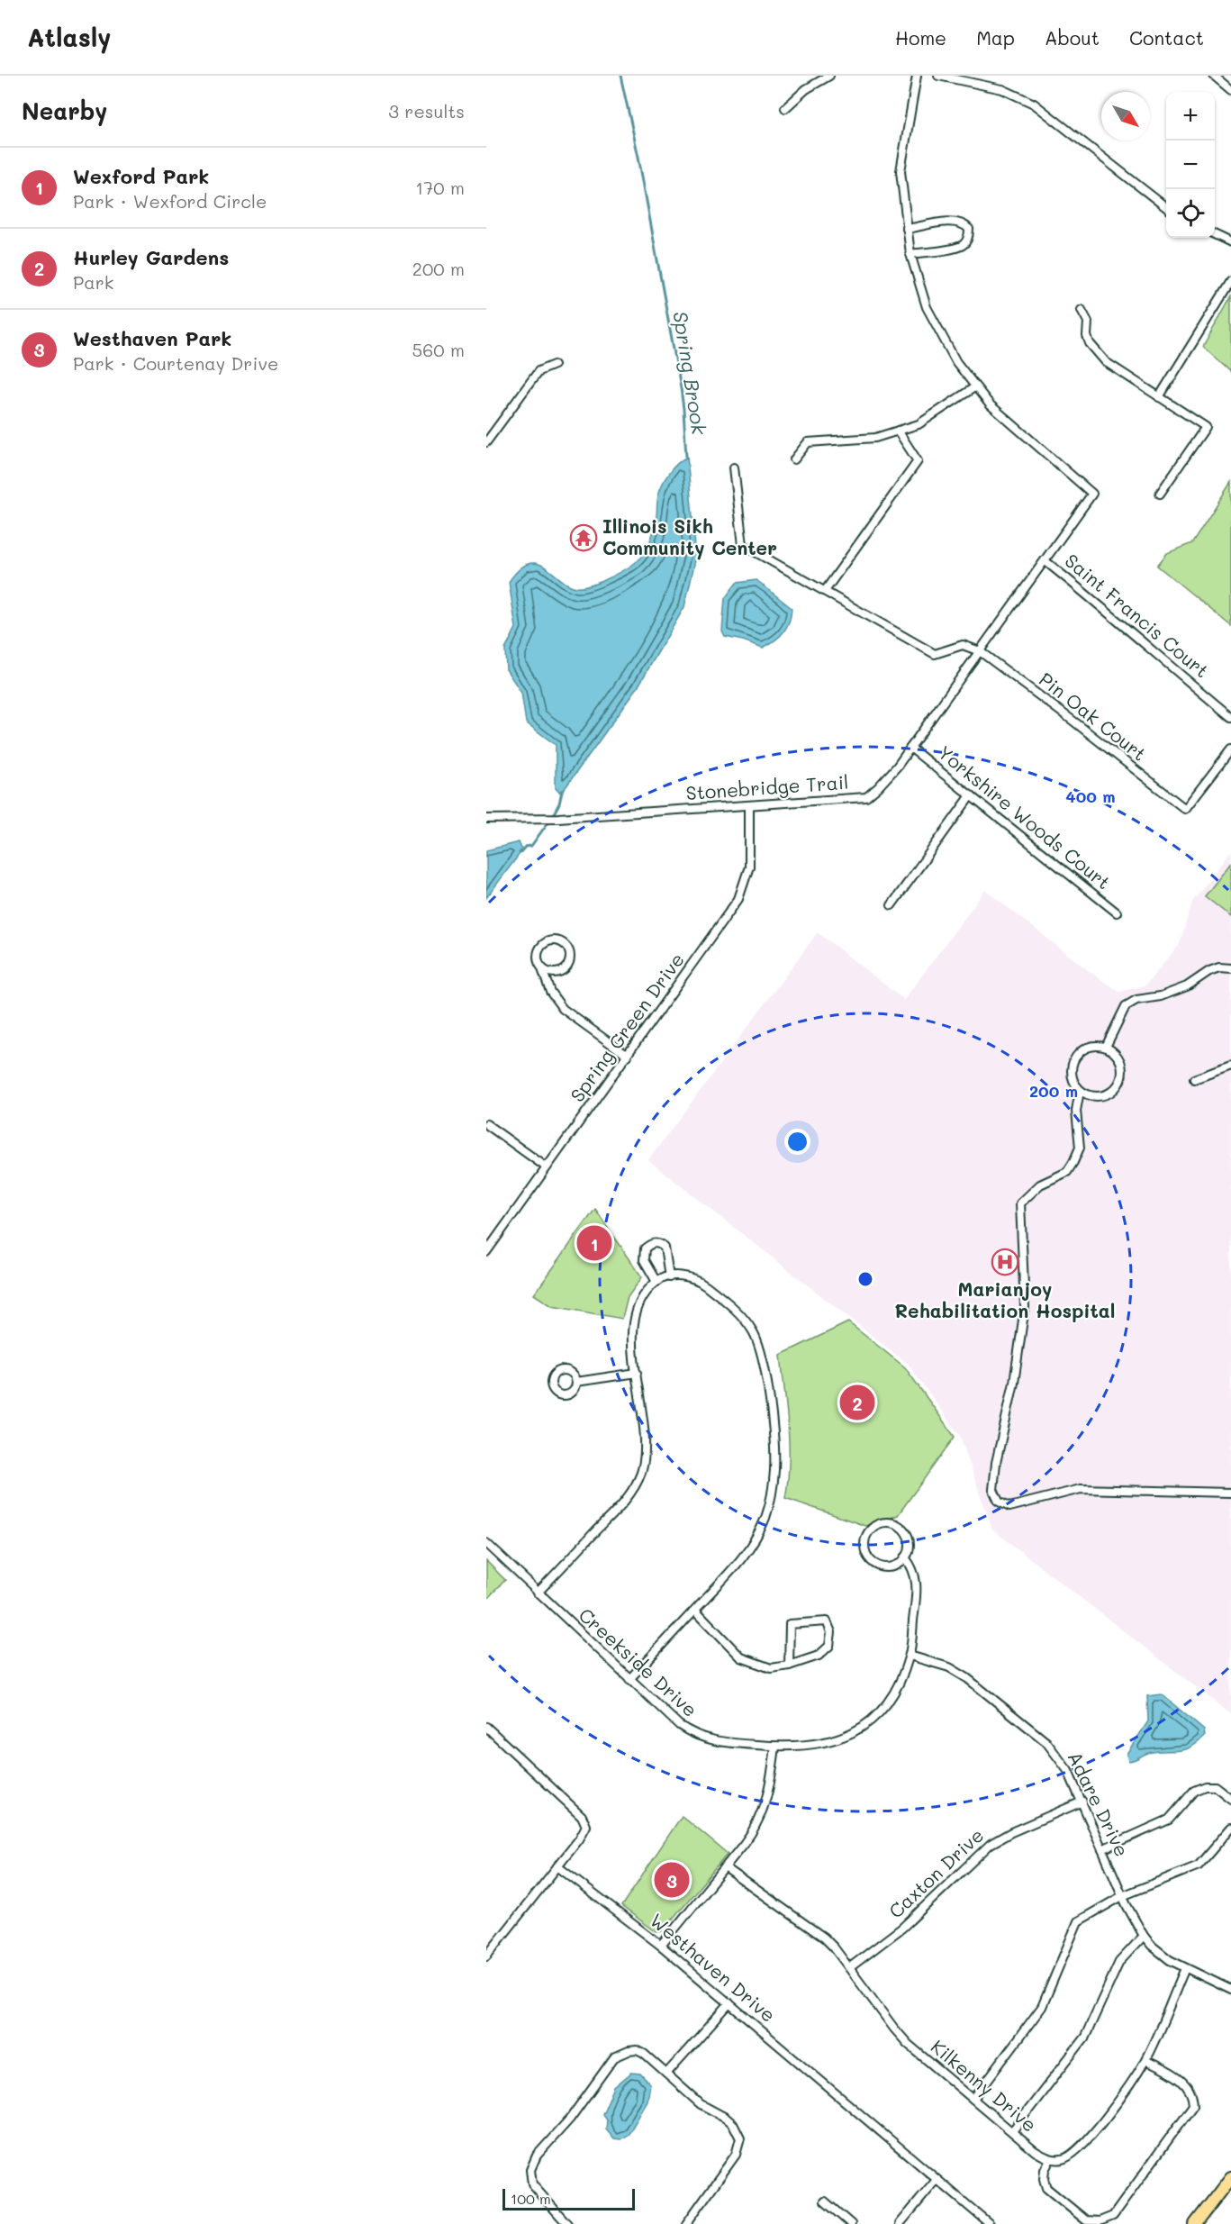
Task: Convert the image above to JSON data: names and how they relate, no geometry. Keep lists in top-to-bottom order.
{
  "streets": {
    "street": [
      "Saint Francis Court",
      "Pin Oak Court",
      "Stonebridge Trail",
      "Yorkshire Woods Court",
      "Spring Green Drive",
      "Creekside Drive",
      "Adare Drive",
      "Caxton Drive",
      "Westhaven Drive",
      "Kilkenny Drive"
    ]
  },
  "crossings": [
    ["Saint Francis Court", "Stonebridge Trail"],
    ["Pin Oak Court", "Stonebridge Trail"],
    ["Stonebridge Trail", "Yorkshire Woods Court"],
    ["Stonebridge Trail", "Spring Green Drive"],
    ["Creekside Drive", "Adare Drive"],
    ["Adare Drive", "Caxton Drive"],
    ["Caxton Drive", "Kilkenny Drive"]
  ],
  "water": ["Spring Brook"],
  "places": {
    "temple": ["Illinois Sikh Community Center"],
    "hospital": ["Marianjoy Rehabilitation Hospital"]
  },
  "scale_bar": "100 m",
  "north": "bottom right",
  "page": {
    "header": "Atlasly",
    "nav": [
      "Home",
      "Map",
      "About",
      "Contact"
    ],
    "heading": ["Nearby", "3 results"],
    "map_buttons": ["+", "−"],
    "list": [
      {
        "mark": "1",
        "name": "Wexford Park",
        "note": "Park · Wexford Circle",
        "value": "170 m"
      },
      {
        "mark": "2",
        "name": "Hurley Gardens",
        "note": "Park",
        "value": "200 m"
      },
      {
        "mark": "3",
        "name": "Westhaven Park",
        "note": "Park · Courtenay Drive",
        "value": "560 m"
      }
    ],
    "pins": ["1", "2", "3"],
    "scale": "100 m"
  },
  "rings": ["400 m", "200 m"]
}
